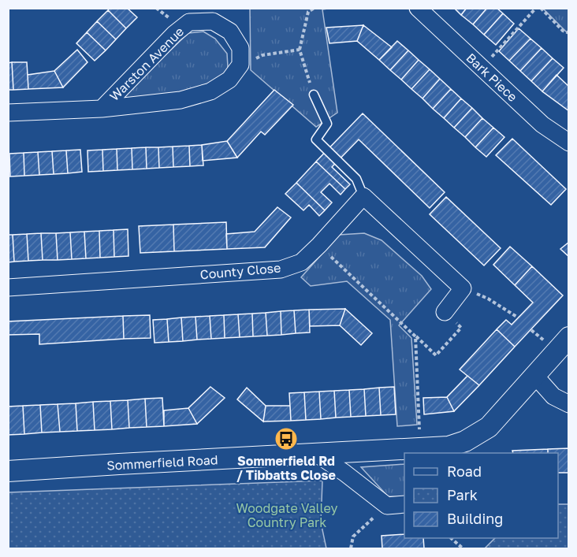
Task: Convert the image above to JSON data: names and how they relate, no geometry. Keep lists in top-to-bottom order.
{
  "streets": {
    "street": [
      "Warston Avenue",
      "Bark Piece",
      "County Close",
      "Sommerfield Road"
    ]
  },
  "parks": ["Woodgate Valley Country Park"],
  "places": {
    "bus stop": ["Sommerfield Rd / Tibbatts Close"]
  },
  "legend": ["Road", "Park", "Building"]
}
